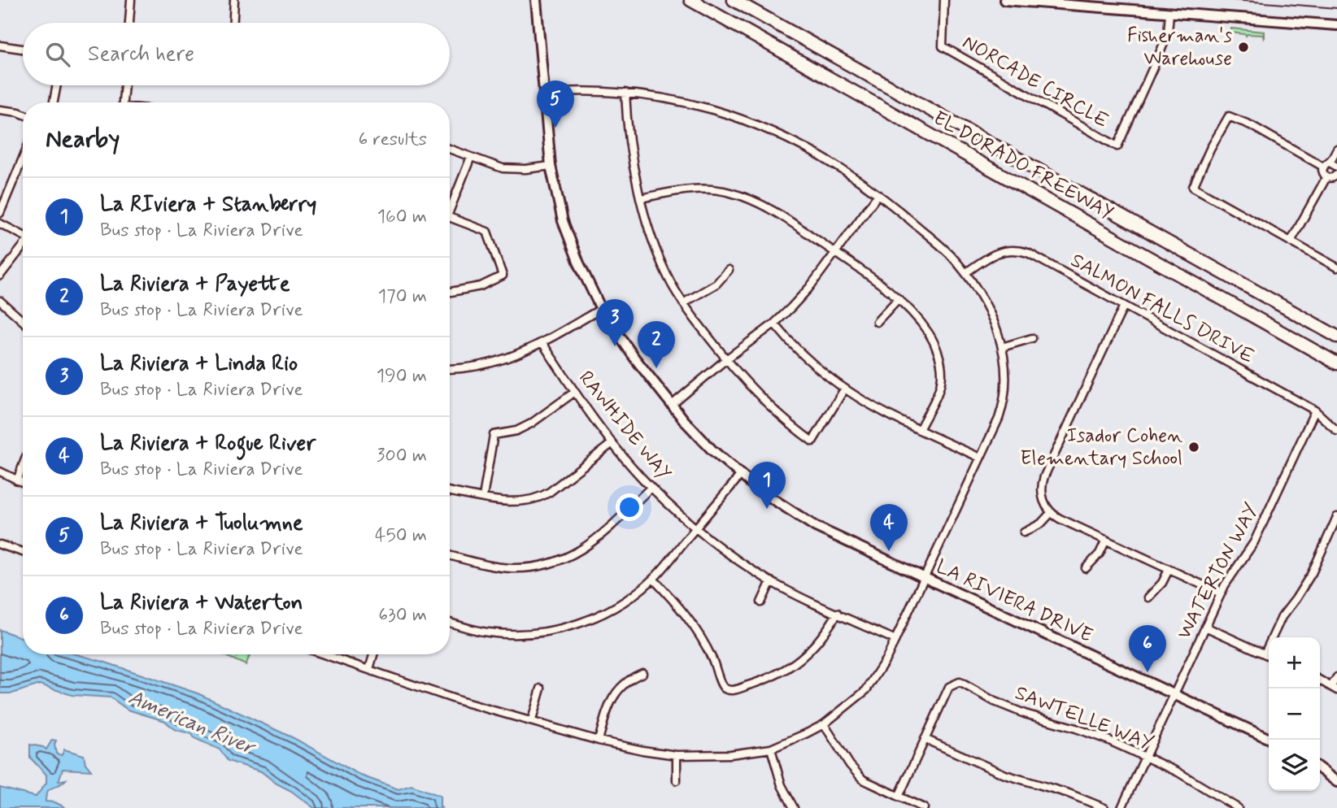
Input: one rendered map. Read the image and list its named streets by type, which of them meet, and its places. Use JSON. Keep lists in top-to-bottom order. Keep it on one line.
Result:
{"streets":{"highway":["EL DORADO FREEWAY"],"street":["NORCADE CIRCLE","SALMON FALLS DRIVE","RAWHIDE WAY","WATERTON WAY","LA RIVIERA DRIVE","SAWTELLE WAY"]},"crossings":[["SALMON FALLS DRIVE","WATERTON WAY"],["WATERTON WAY","LA RIVIERA DRIVE"],["WATERTON WAY","SAWTELLE WAY"]],"water":["American River"],"places":["Fisherman's Warehouse","Isador Cohen Elementary School"],"page":{"search":"Search here","pins":["5","3","2","1","4","6"],"heading":["Nearby","6 results"],"list":[{"mark":"1","name":"La RIviera + Stanberry","note":"Bus stop · La Riviera Drive","value":"160 m"},{"mark":"2","name":"La Riviera + Payette","note":"Bus stop · La Riviera Drive","value":"170 m"},{"mark":"3","name":"La Riviera + Linda Rio","note":"Bus stop · La Riviera Drive","value":"190 m"},{"mark":"4","name":"La Riviera + Rogue River","note":"Bus stop · La Riviera Drive","value":"300 m"},{"mark":"5","name":"La Riviera + Tuolumne","note":"Bus stop · La Riviera Drive","value":"450 m"},{"mark":"6","name":"La Riviera + Waterton","note":"Bus stop · La Riviera Drive","value":"630 m"}],"map_buttons":["+","−"]}}
